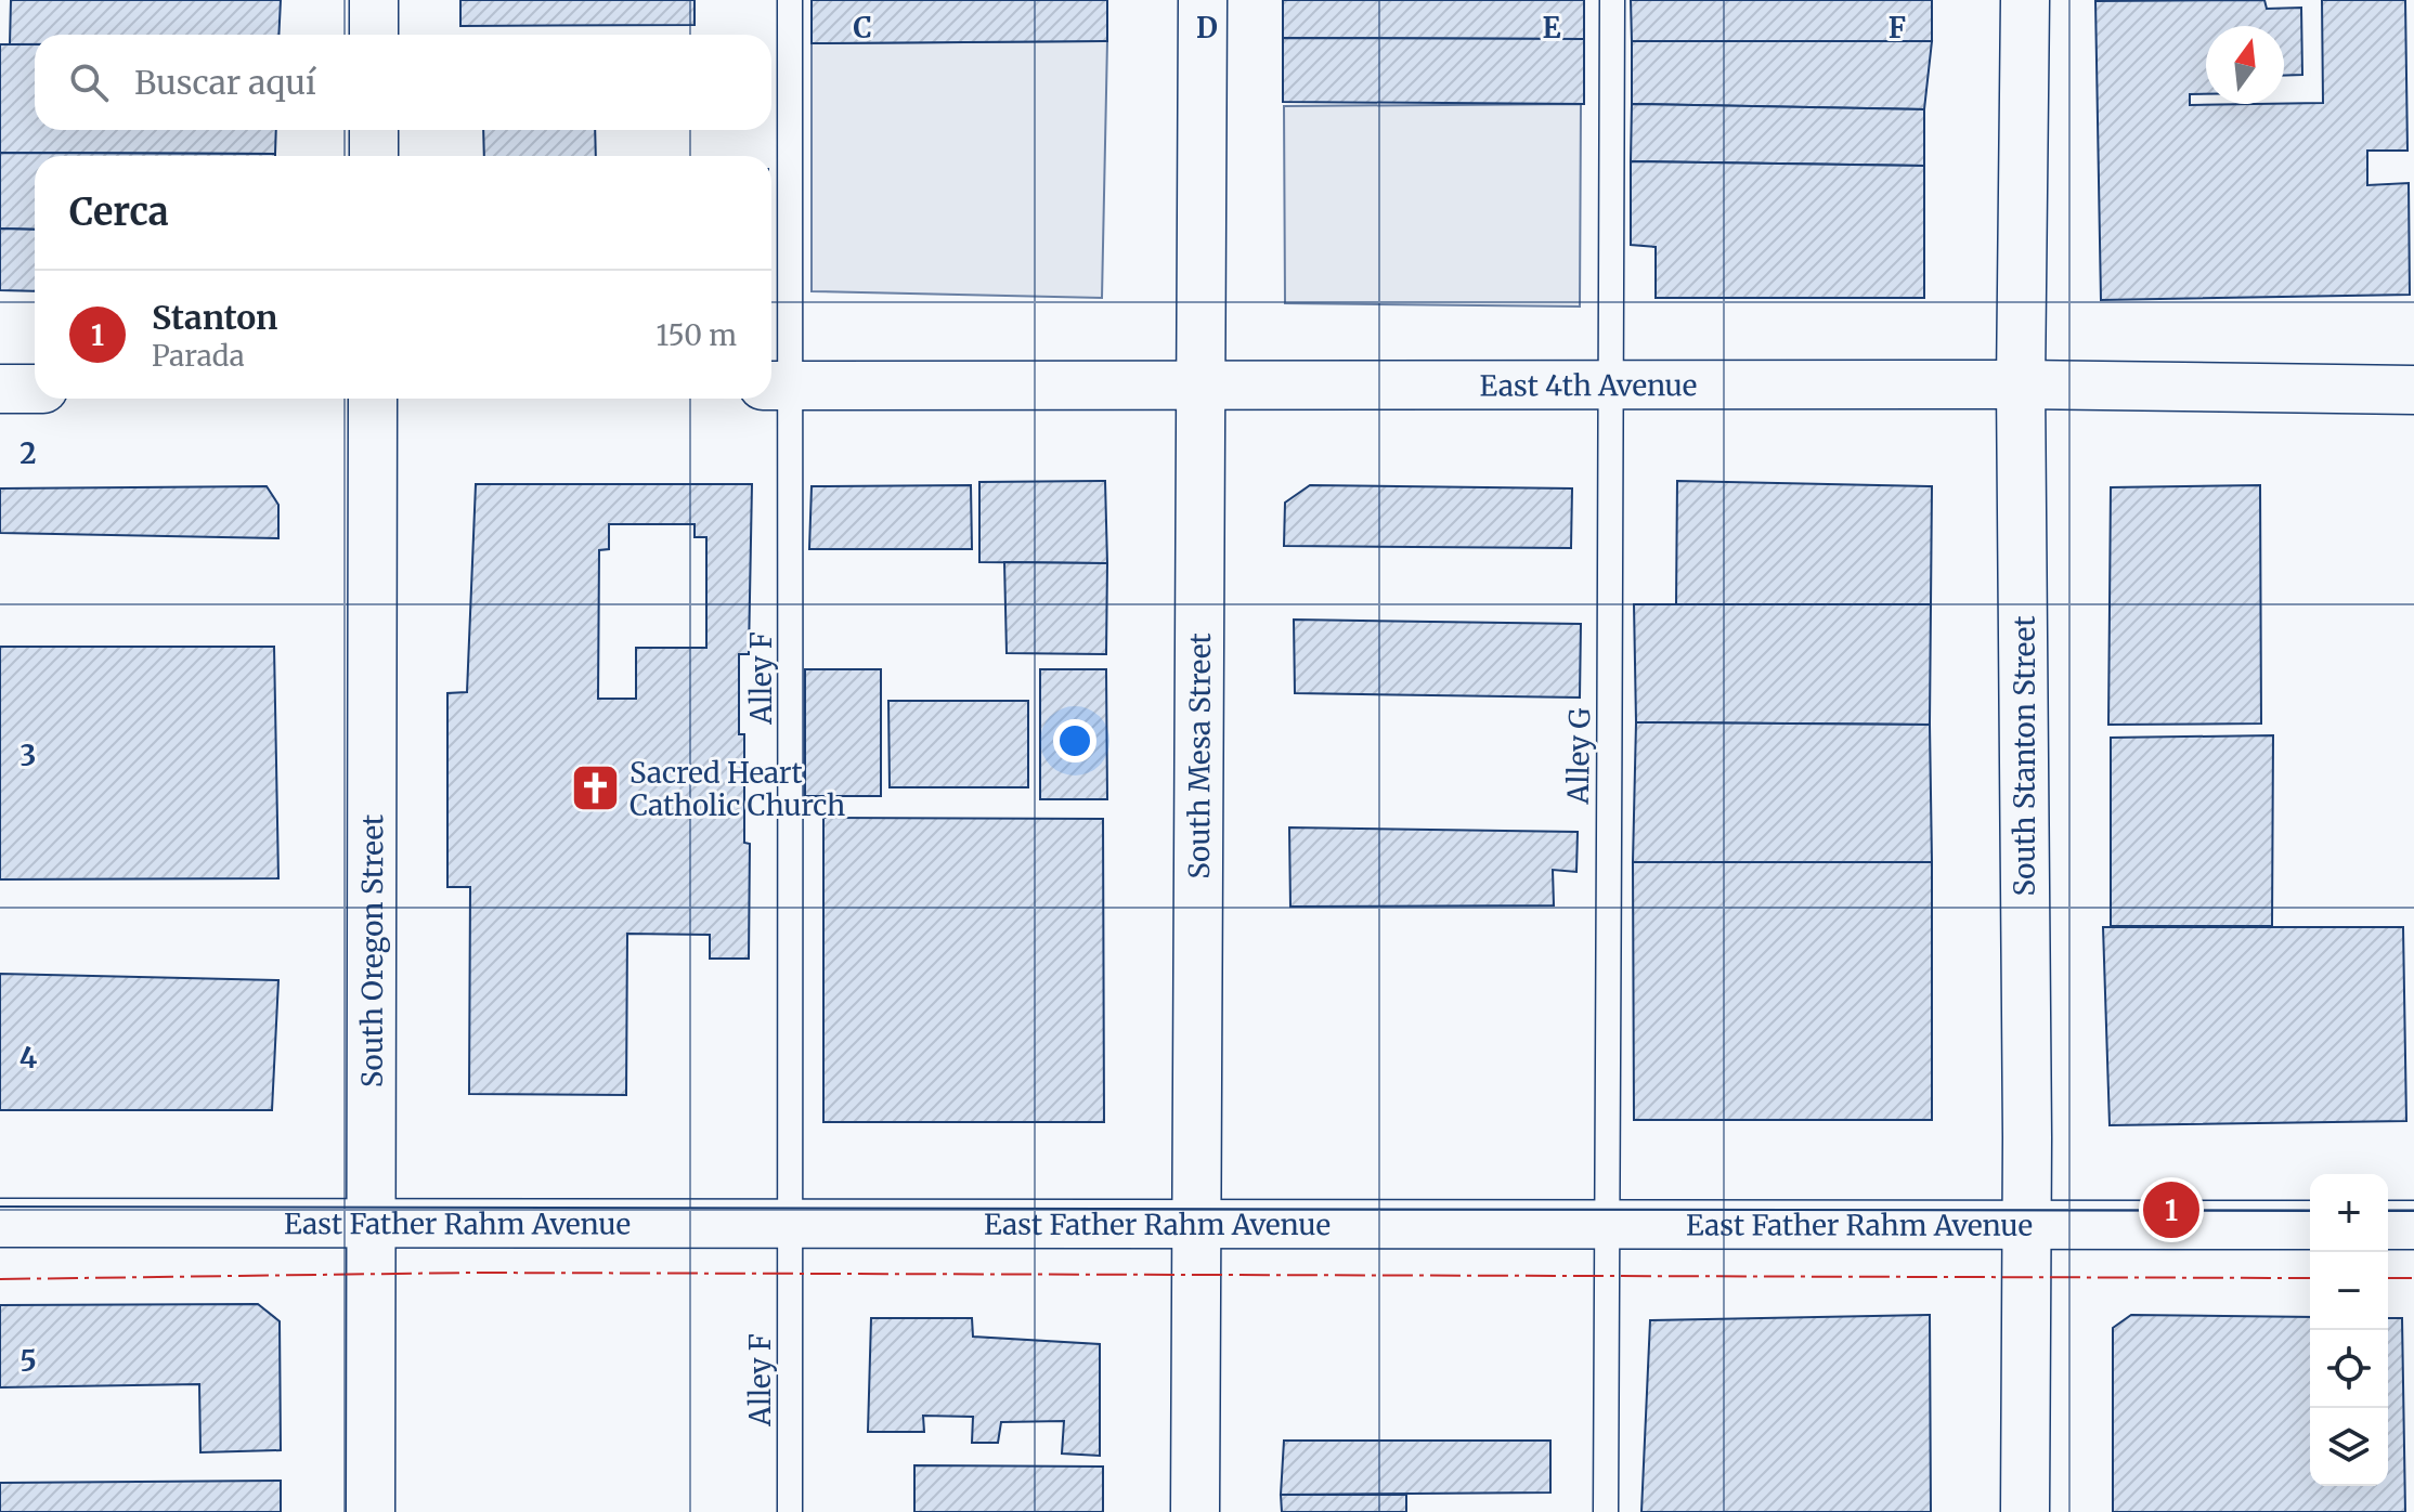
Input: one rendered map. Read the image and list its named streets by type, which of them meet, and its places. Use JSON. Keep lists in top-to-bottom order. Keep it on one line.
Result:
{"streets":{"street":["East 4th Avenue","South Mesa Street","South Stanton Street","South Oregon Street","East Father Rahm Avenue"],"lane":["Alley F","Alley G"]},"crossings":[["East 4th Avenue","Alley F"],["East 4th Avenue","South Mesa Street"],["East 4th Avenue","Alley G"],["East 4th Avenue","South Stanton Street"],["Alley F","East Father Rahm Avenue"],["South Mesa Street","East Father Rahm Avenue"],["Alley G","East Father Rahm Avenue"],["South Stanton Street","East Father Rahm Avenue"],["South Oregon Street","East Father Rahm Avenue"]],"places":{"church":["Sacred Heart Catholic Church"]},"north":"top","page":{"search":"Buscar aquí","heading":"Cerca","list":[{"mark":"1","name":"Stanton","note":"Parada","value":"150 m"}],"map_buttons":["+","−"],"pins":"1"},"grid":{"columns":["C","D","E","F"],"rows":["2","3","4","5"]}}
